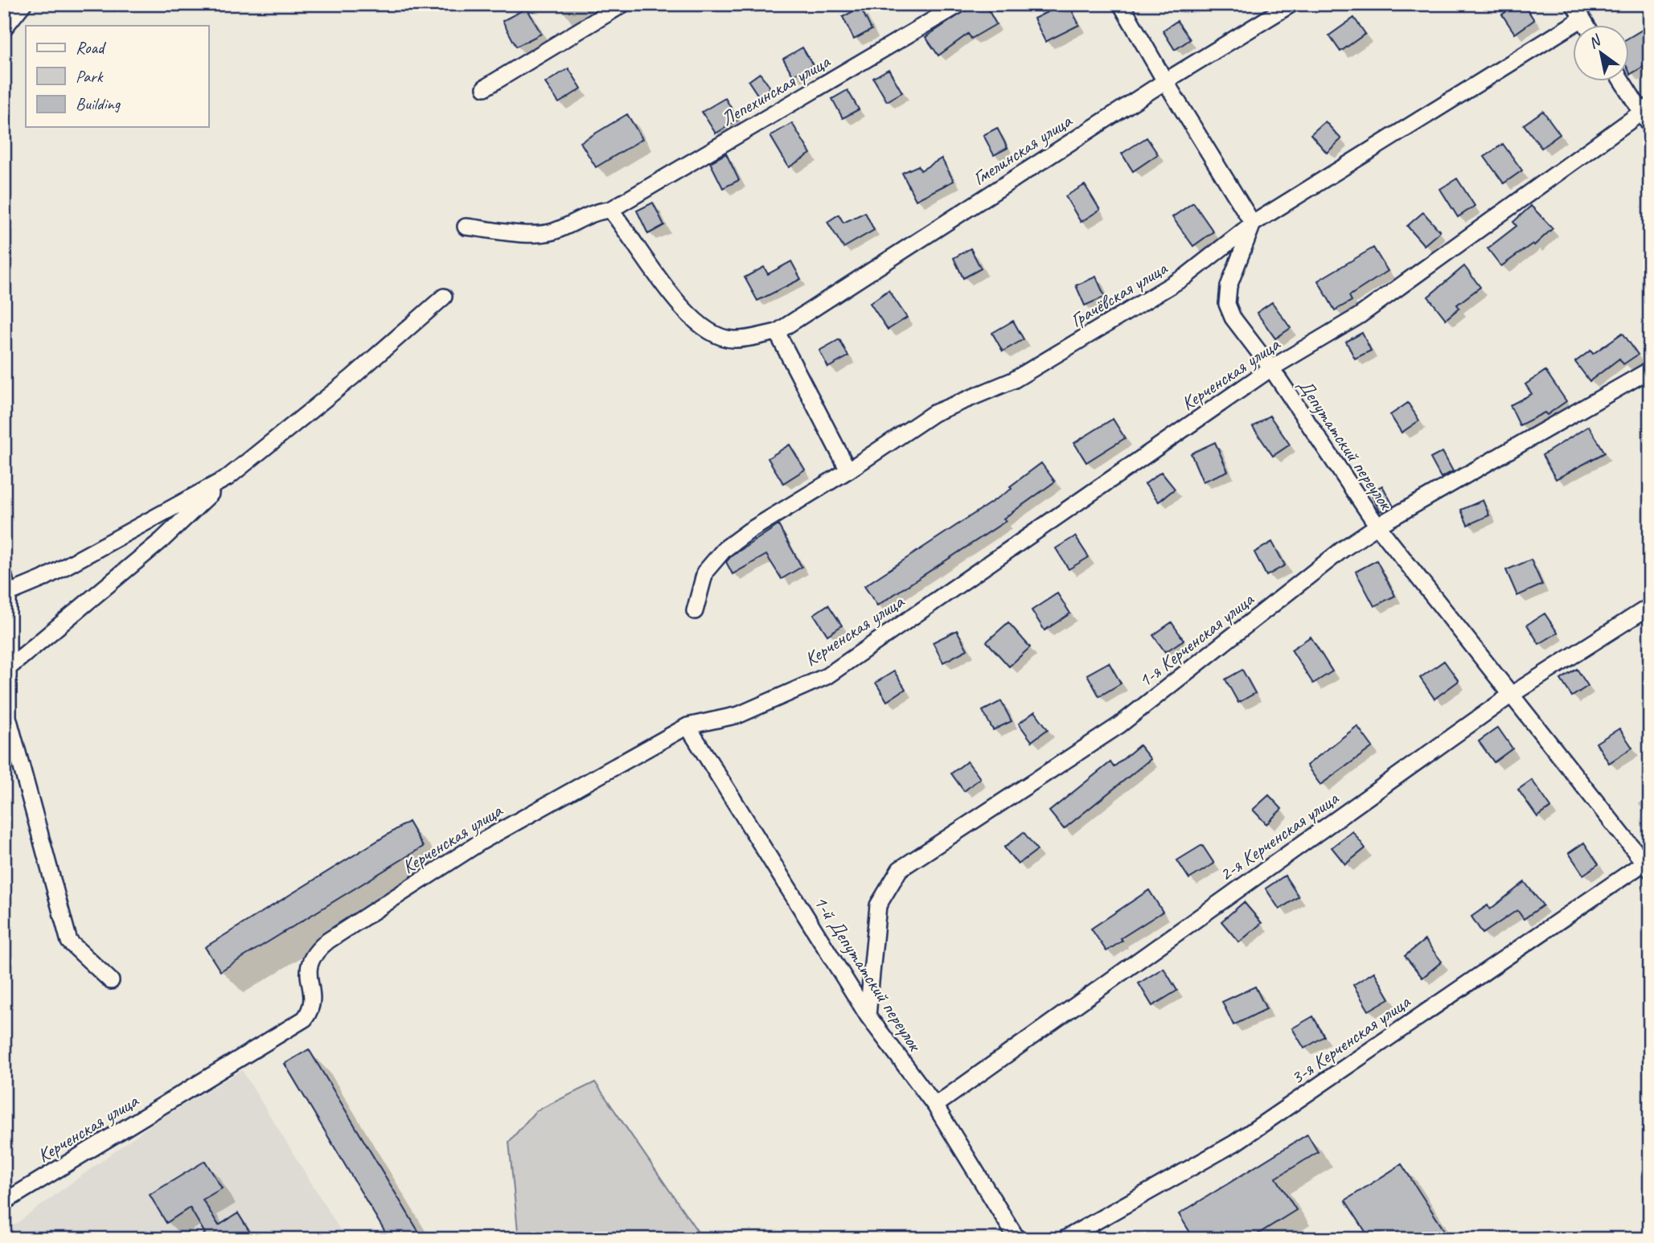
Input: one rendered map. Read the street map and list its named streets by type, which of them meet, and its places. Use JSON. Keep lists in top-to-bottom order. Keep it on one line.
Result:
{"streets":{"street":["Лепехинская улица","Гмелинская улица","Грачёвская улица","Керченская улица","Депутатский переулок","1-я Керченская улица","2-я Керченская улица","1-й Депутатский переулок","3-я Керченская улица"]},"crossings":[["Грачёвская улица","Депутатский переулок"],["Керченская улица","Депутатский переулок"],["Керченская улица","1-й Депутатский переулок"],["Депутатский переулок","1-я Керченская улица"],["Депутатский переулок","2-я Керченская улица"],["Депутатский переулок","3-я Керченская улица"],["1-я Керченская улица","1-й Депутатский переулок"],["2-я Керченская улица","1-й Депутатский переулок"]],"legend":["Road","Park","Building"],"north":"top left"}
